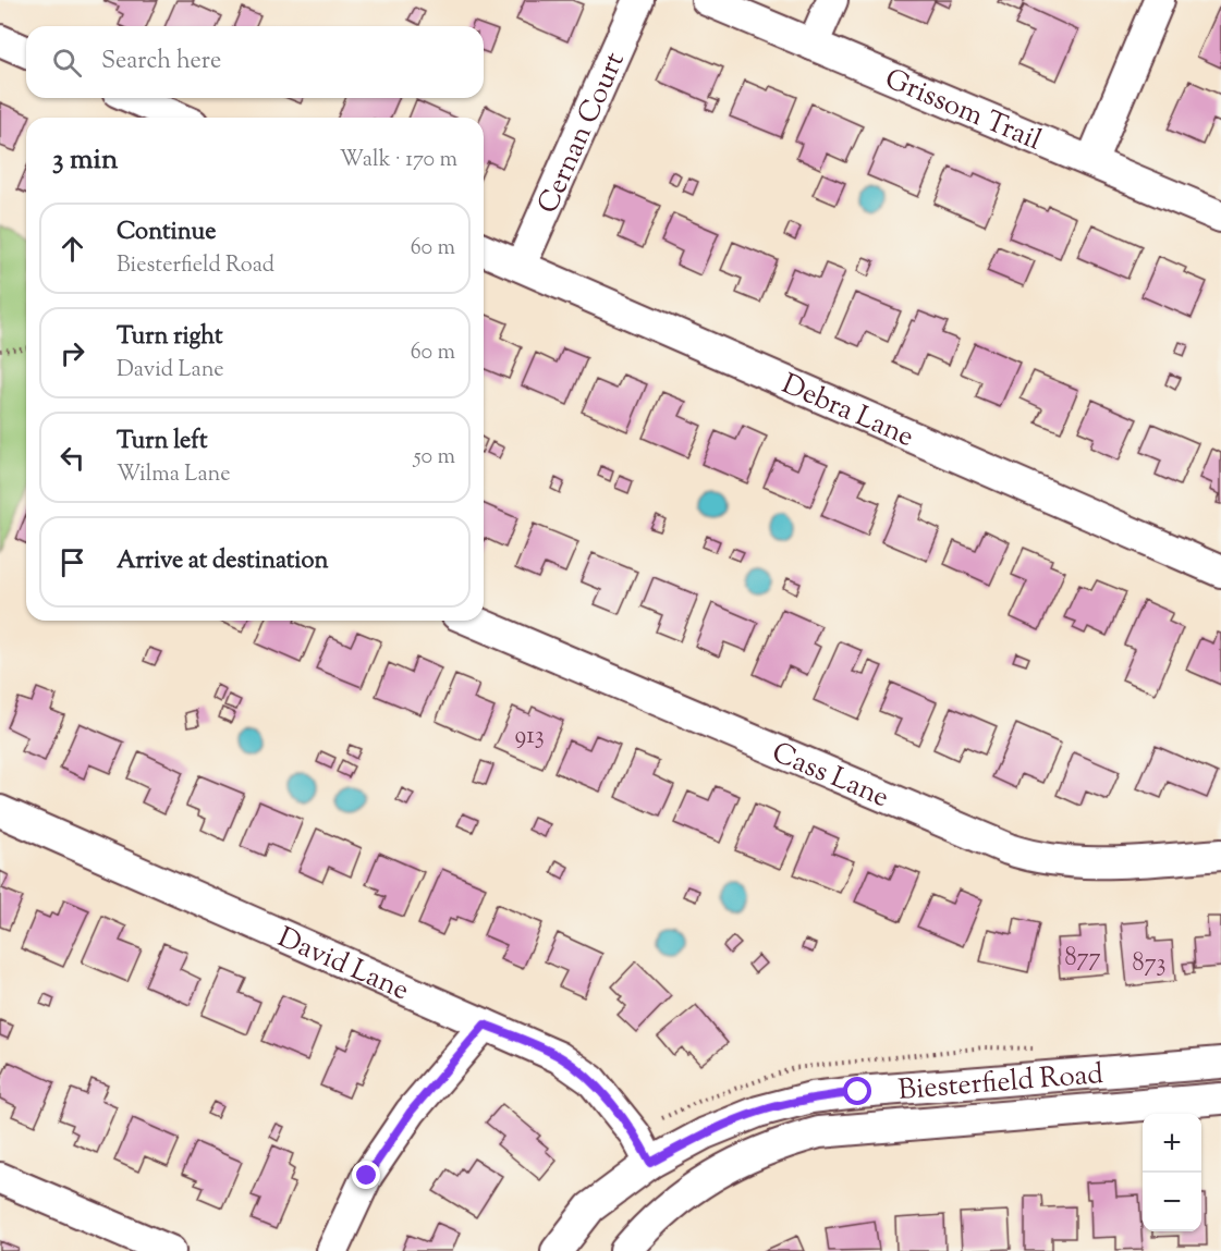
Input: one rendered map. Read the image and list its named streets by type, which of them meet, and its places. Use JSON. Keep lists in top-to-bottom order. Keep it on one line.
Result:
{"streets":{"street":["Grissom Trail","Cernan Court","Debra Lane","Cass Lane","David Lane","Biesterfield Road"]},"crossings":[["Cernan Court","Debra Lane"],["David Lane","Biesterfield Road"]],"house_numbers":["913","877","873"],"page":{"search":"Search here","heading":["3 min","Walk · 170 m"],"list":[["Continue","Biesterfield Road","60 m"],["Turn right","David Lane","60 m"],["Turn left","Wilma Lane","50 m"],"Arrive at destination"],"map_buttons":["+","−"]}}
